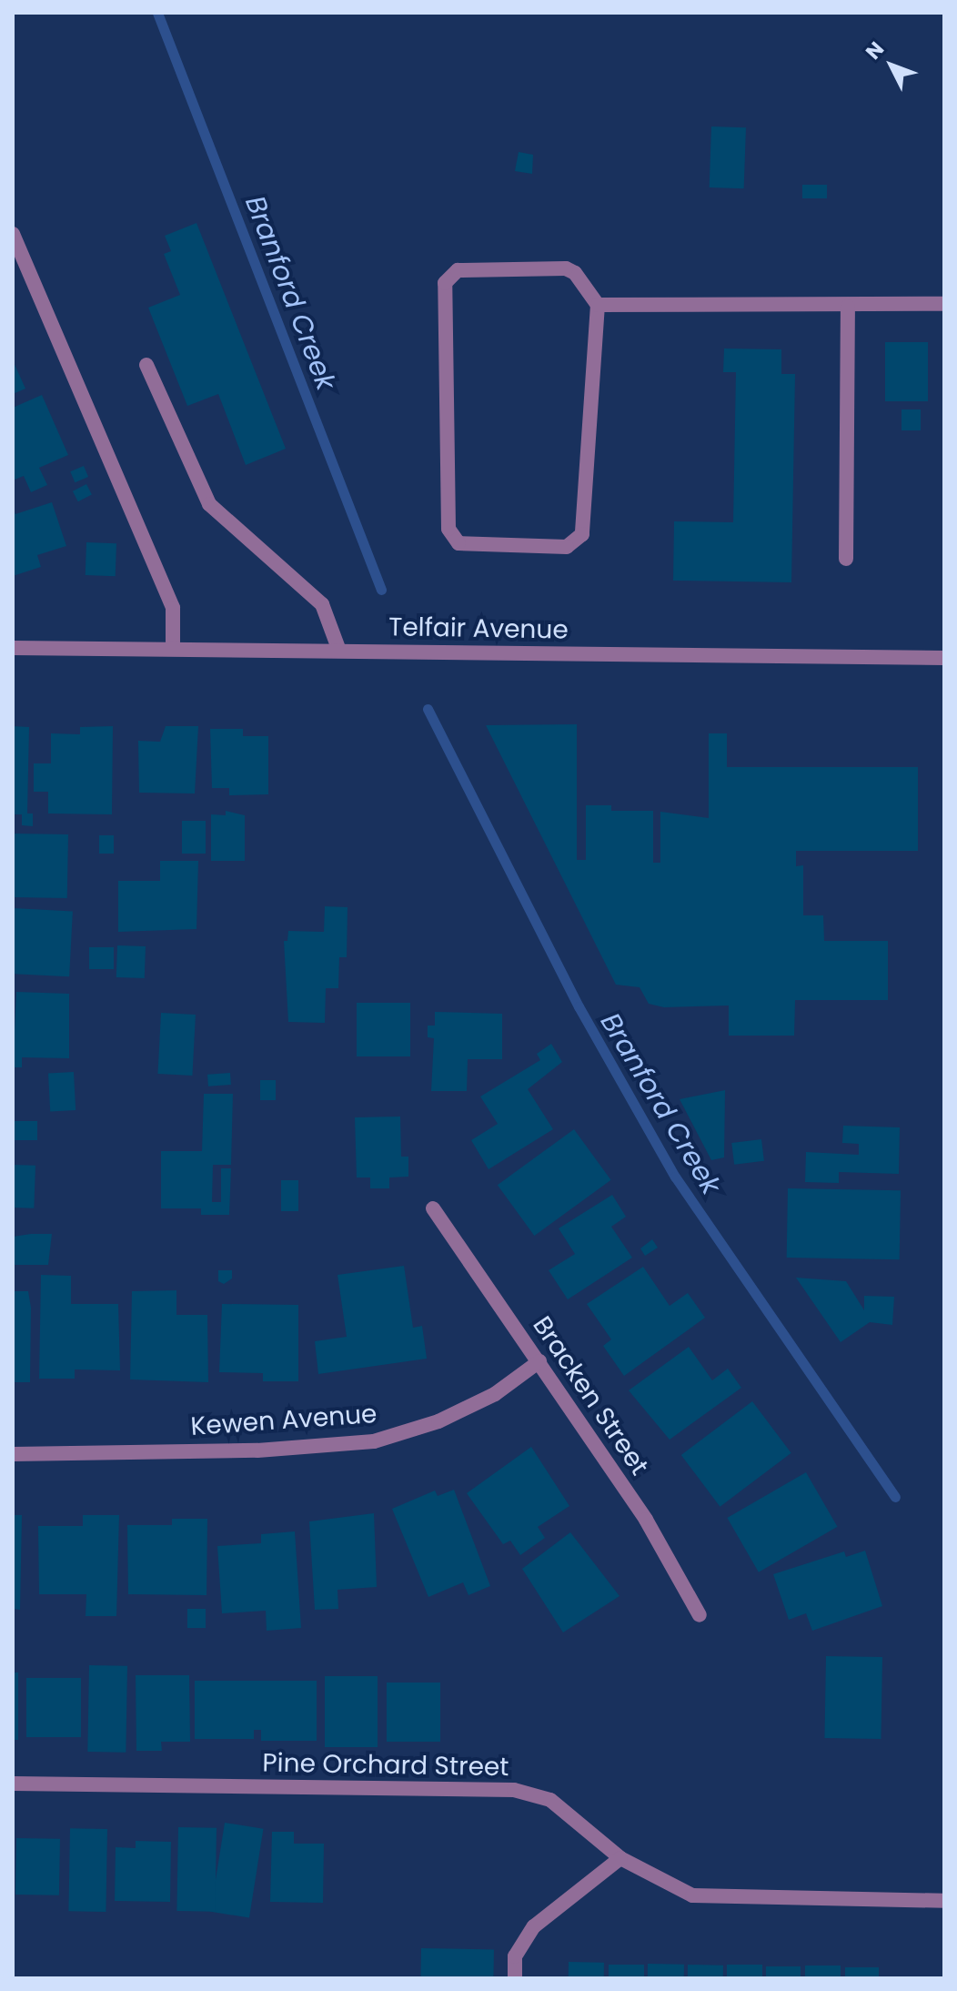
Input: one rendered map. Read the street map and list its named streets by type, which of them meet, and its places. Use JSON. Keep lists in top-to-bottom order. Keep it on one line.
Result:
{"streets":{"street":["Telfair Avenue","Bracken Street","Kewen Avenue","Pine Orchard Street"]},"crossings":[["Bracken Street","Kewen Avenue"]],"water":["Branford Creek"],"north":"top left"}
